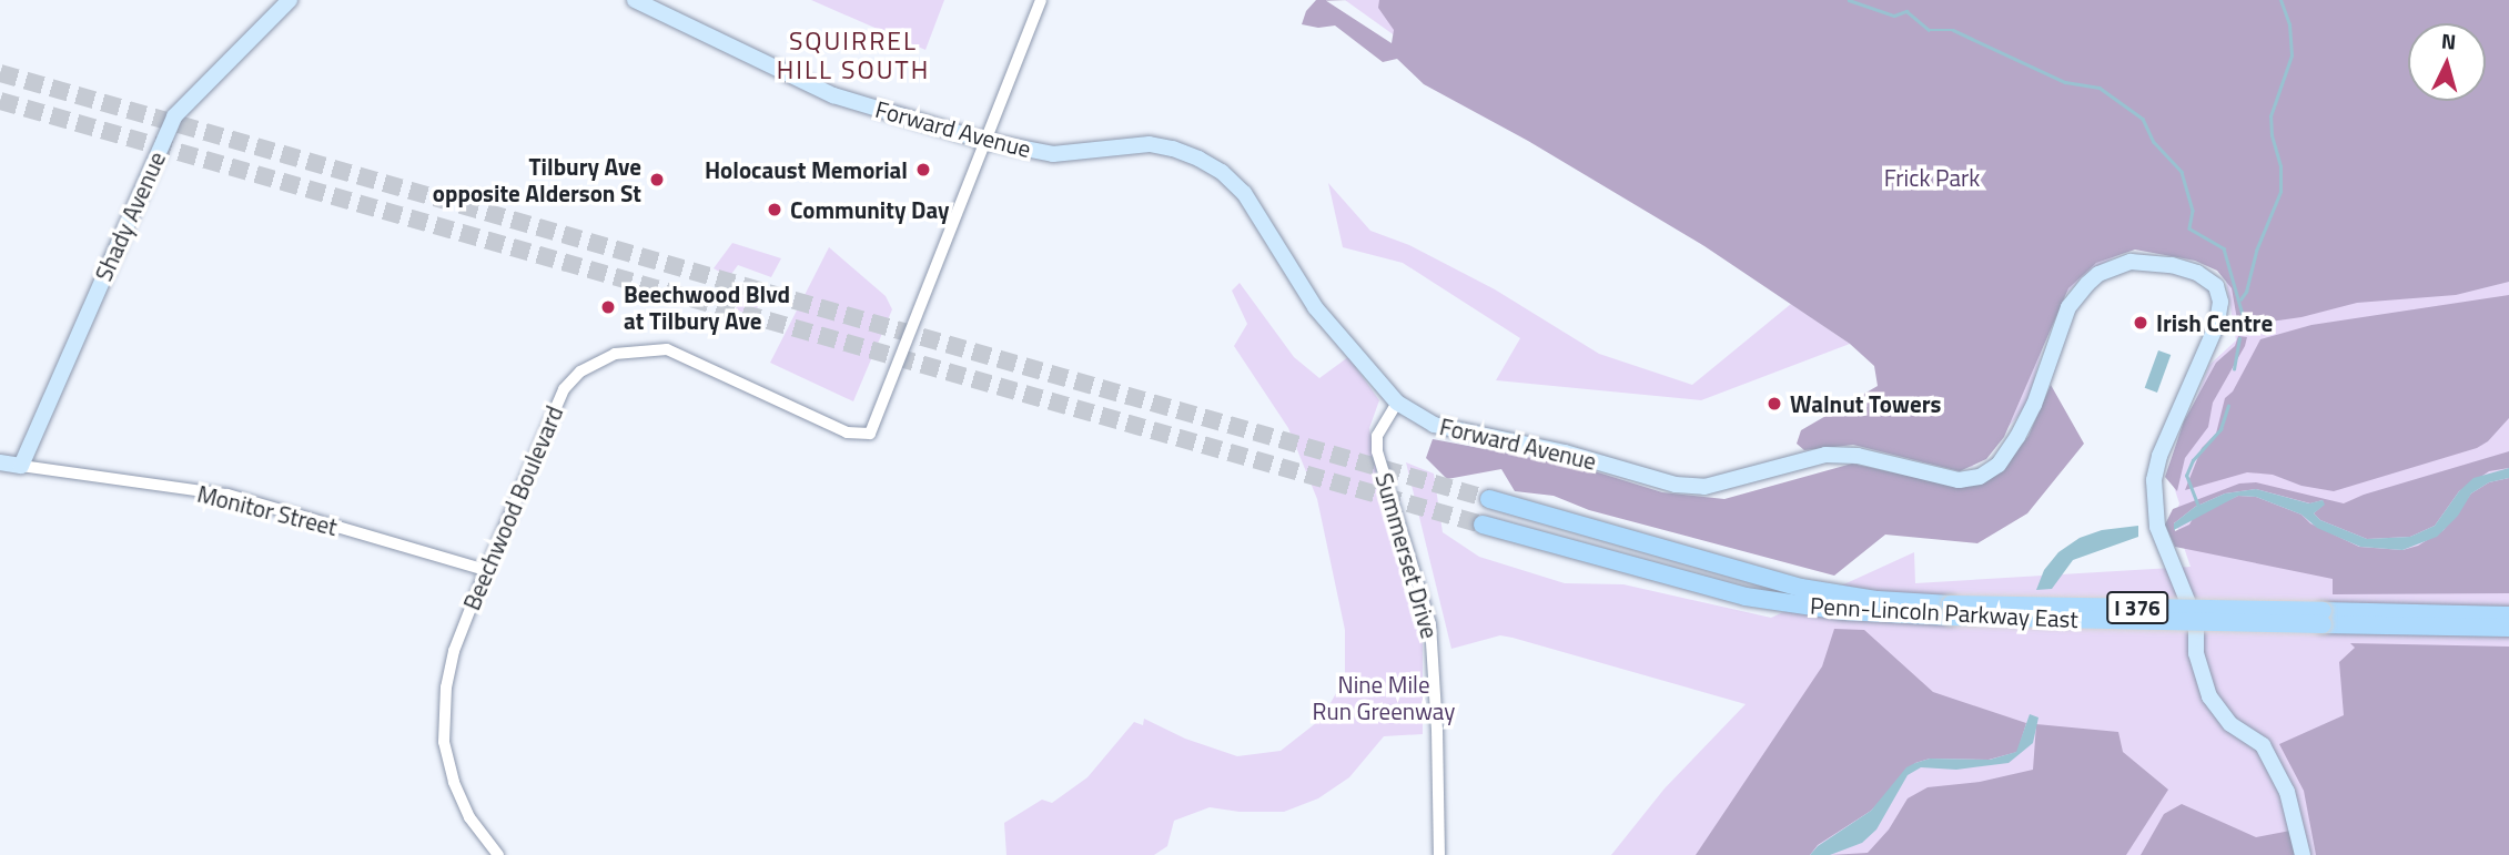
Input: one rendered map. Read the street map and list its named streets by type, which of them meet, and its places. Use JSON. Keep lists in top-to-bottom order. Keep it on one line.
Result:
{"streets":{"highway":["I 376","Penn-Lincoln Parkway East"],"main road":["Forward Avenue","Shady Avenue","Monitor Street"],"street":["Beechwood Boulevard","Summerset Drive"]},"crossings":[["Forward Avenue","Beechwood Boulevard"],["Forward Avenue","Summerset Drive"],["Shady Avenue","Monitor Street"],["Beechwood Boulevard","Monitor Street"]],"districts":["SQUIRREL HILL SOUTH"],"parks":["Frick Park","Nine Mile Run Greenway"],"places":["Holocaust Memorial","Tilbury Ave opposite Alderson St","Community Day","Beechwood Blvd at Tilbury Ave","Irish Centre","Walnut Towers"],"north":"top"}
